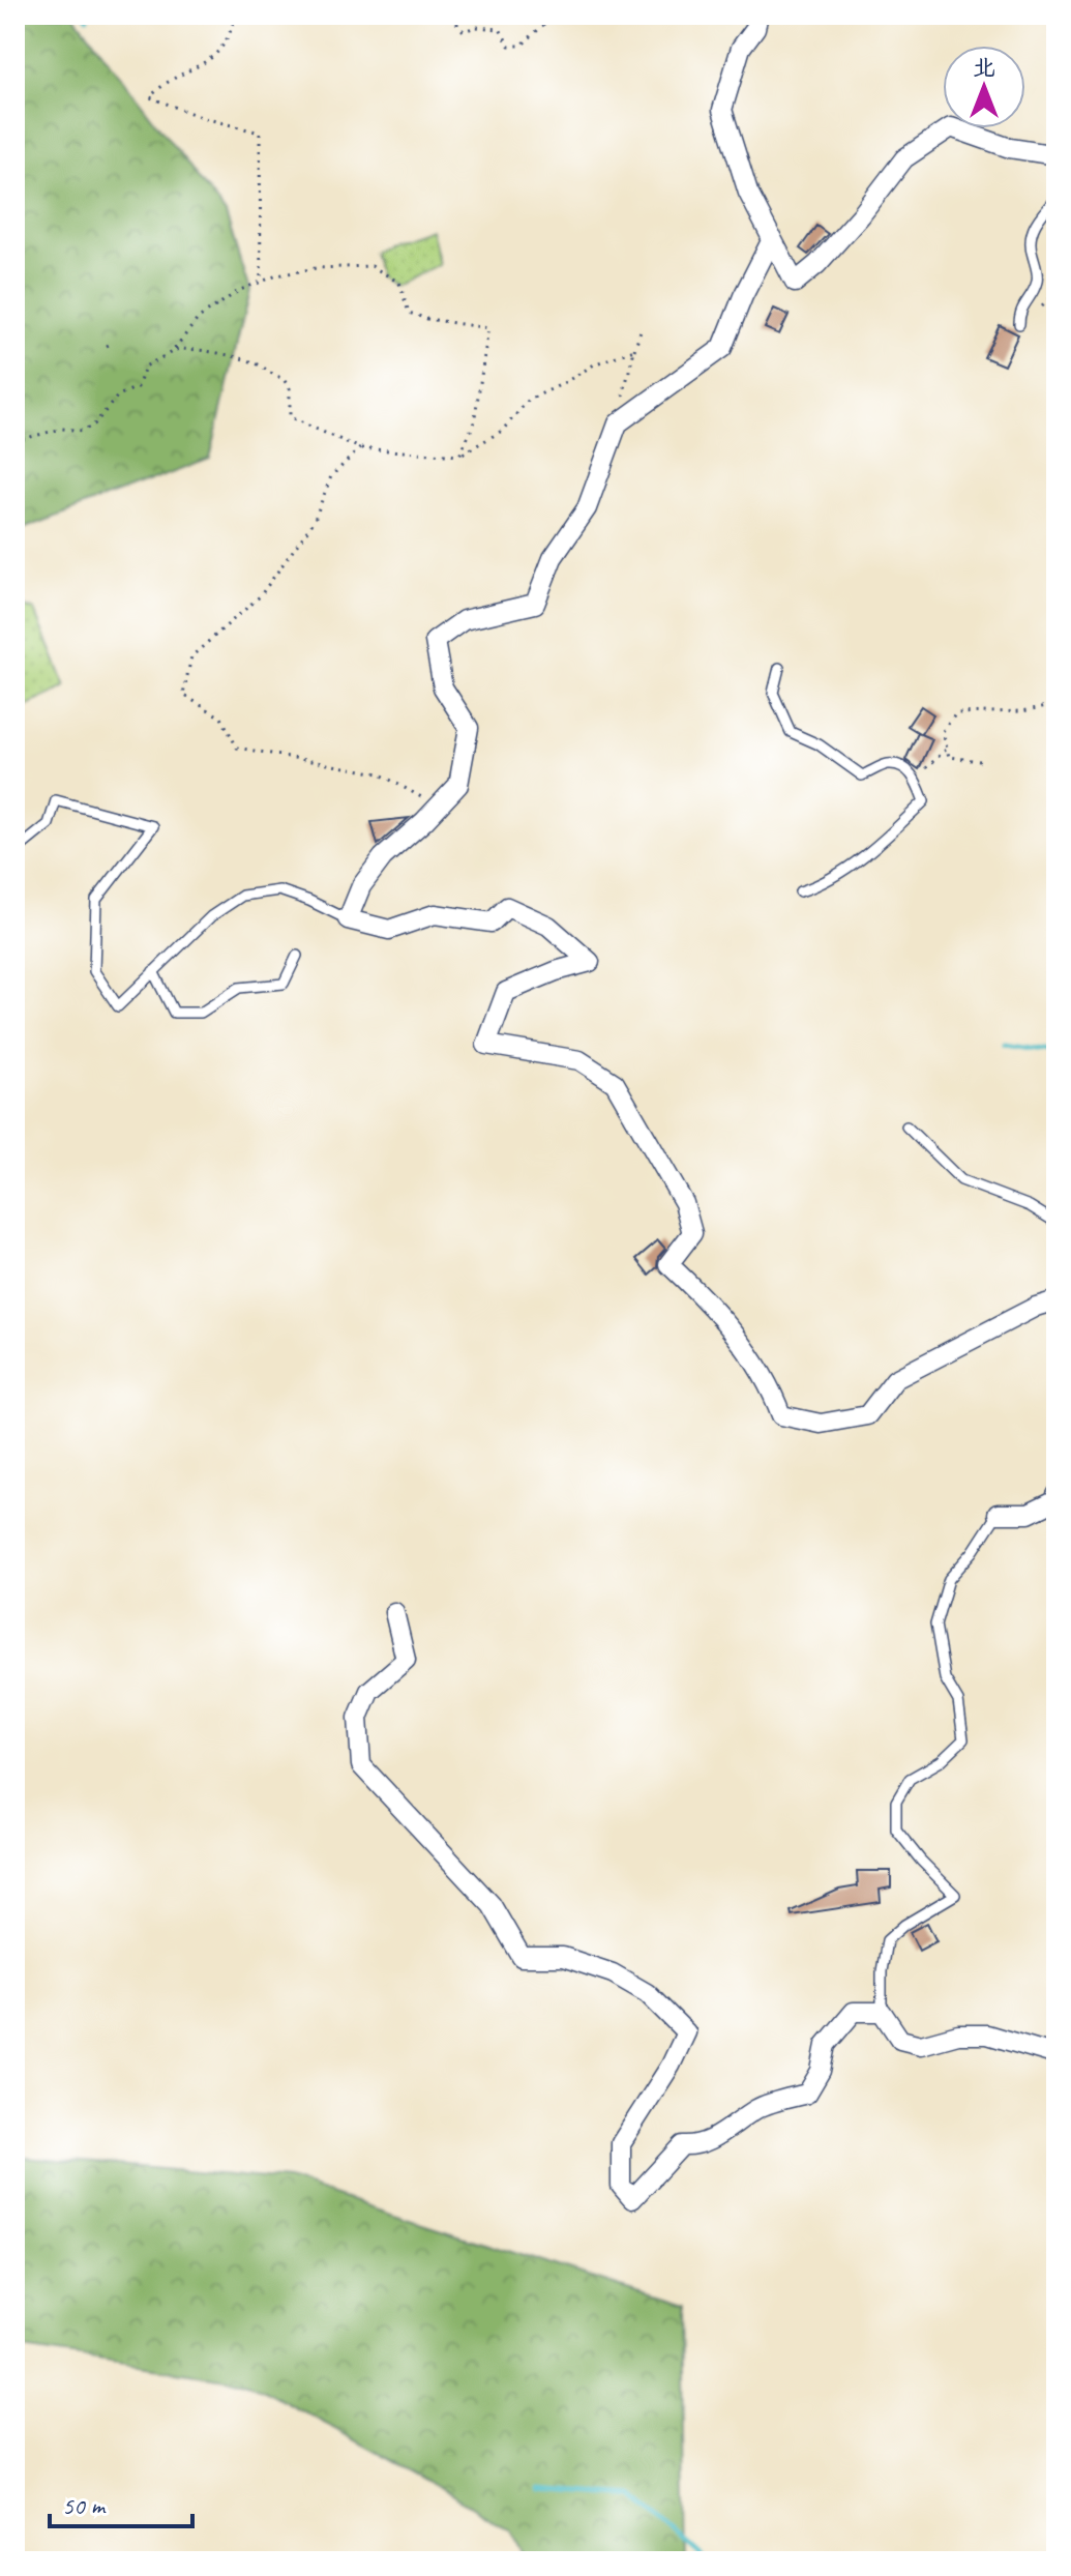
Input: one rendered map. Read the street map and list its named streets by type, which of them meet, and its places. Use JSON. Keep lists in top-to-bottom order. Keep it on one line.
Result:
{"scale_bar":"50 m","north":"top"}
